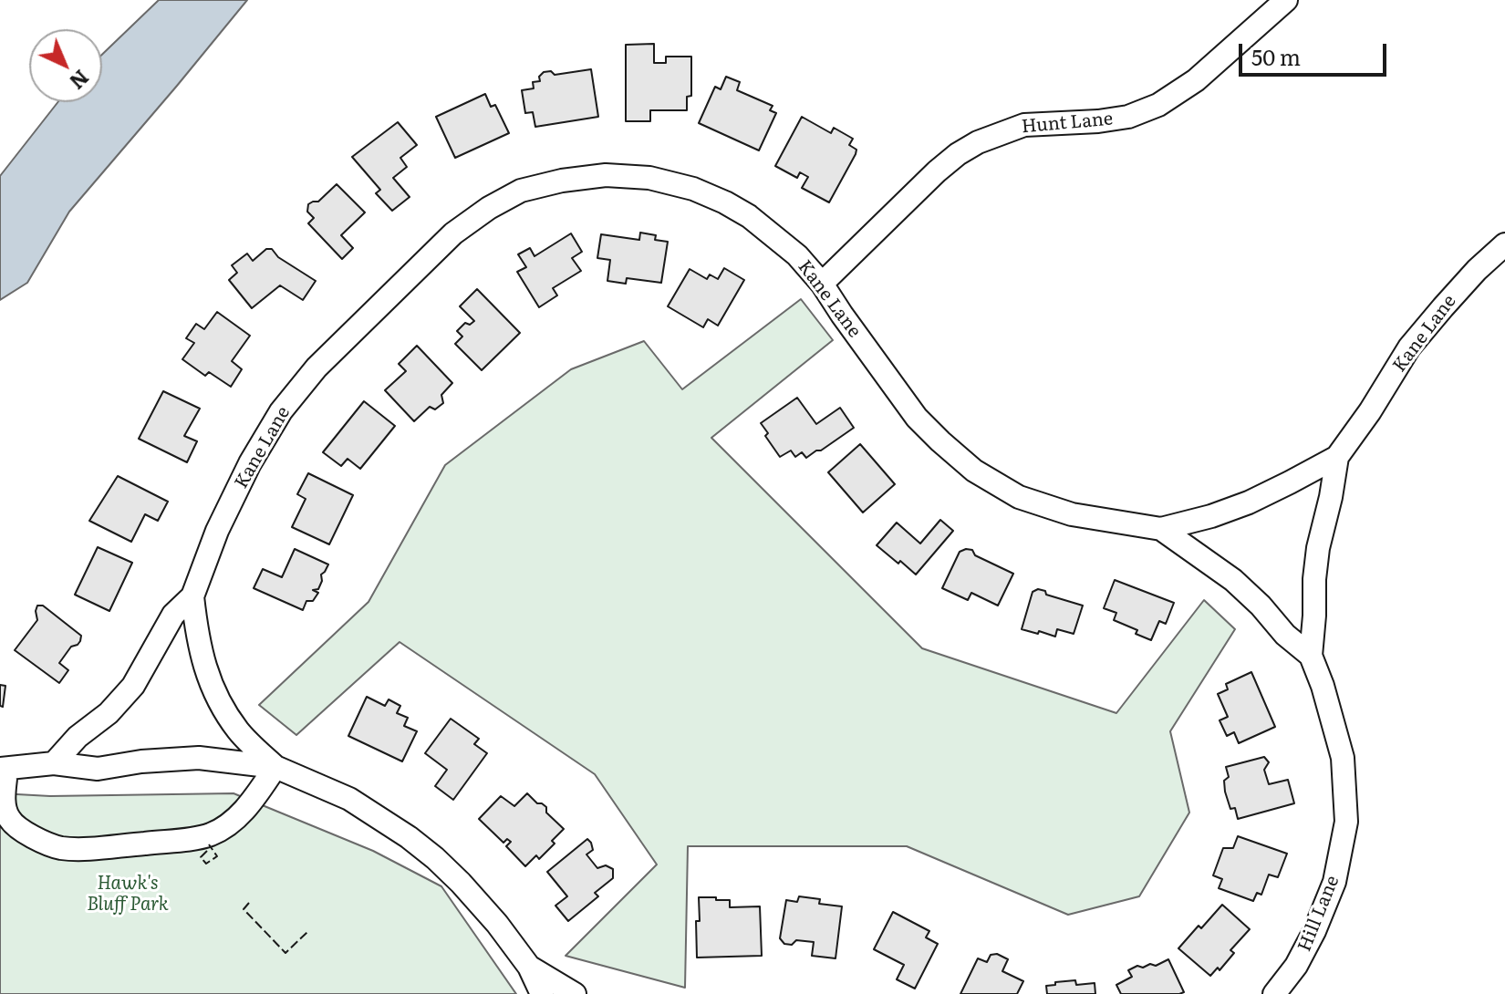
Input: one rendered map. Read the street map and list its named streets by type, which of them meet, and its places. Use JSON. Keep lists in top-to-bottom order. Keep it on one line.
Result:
{"streets":{"street":["Hunt Lane","Kane Lane","Hill Lane"]},"crossings":[["Hunt Lane","Kane Lane"]],"parks":["Hawk's Bluff Park"],"scale_bar":"50 m","north":"bottom right"}
